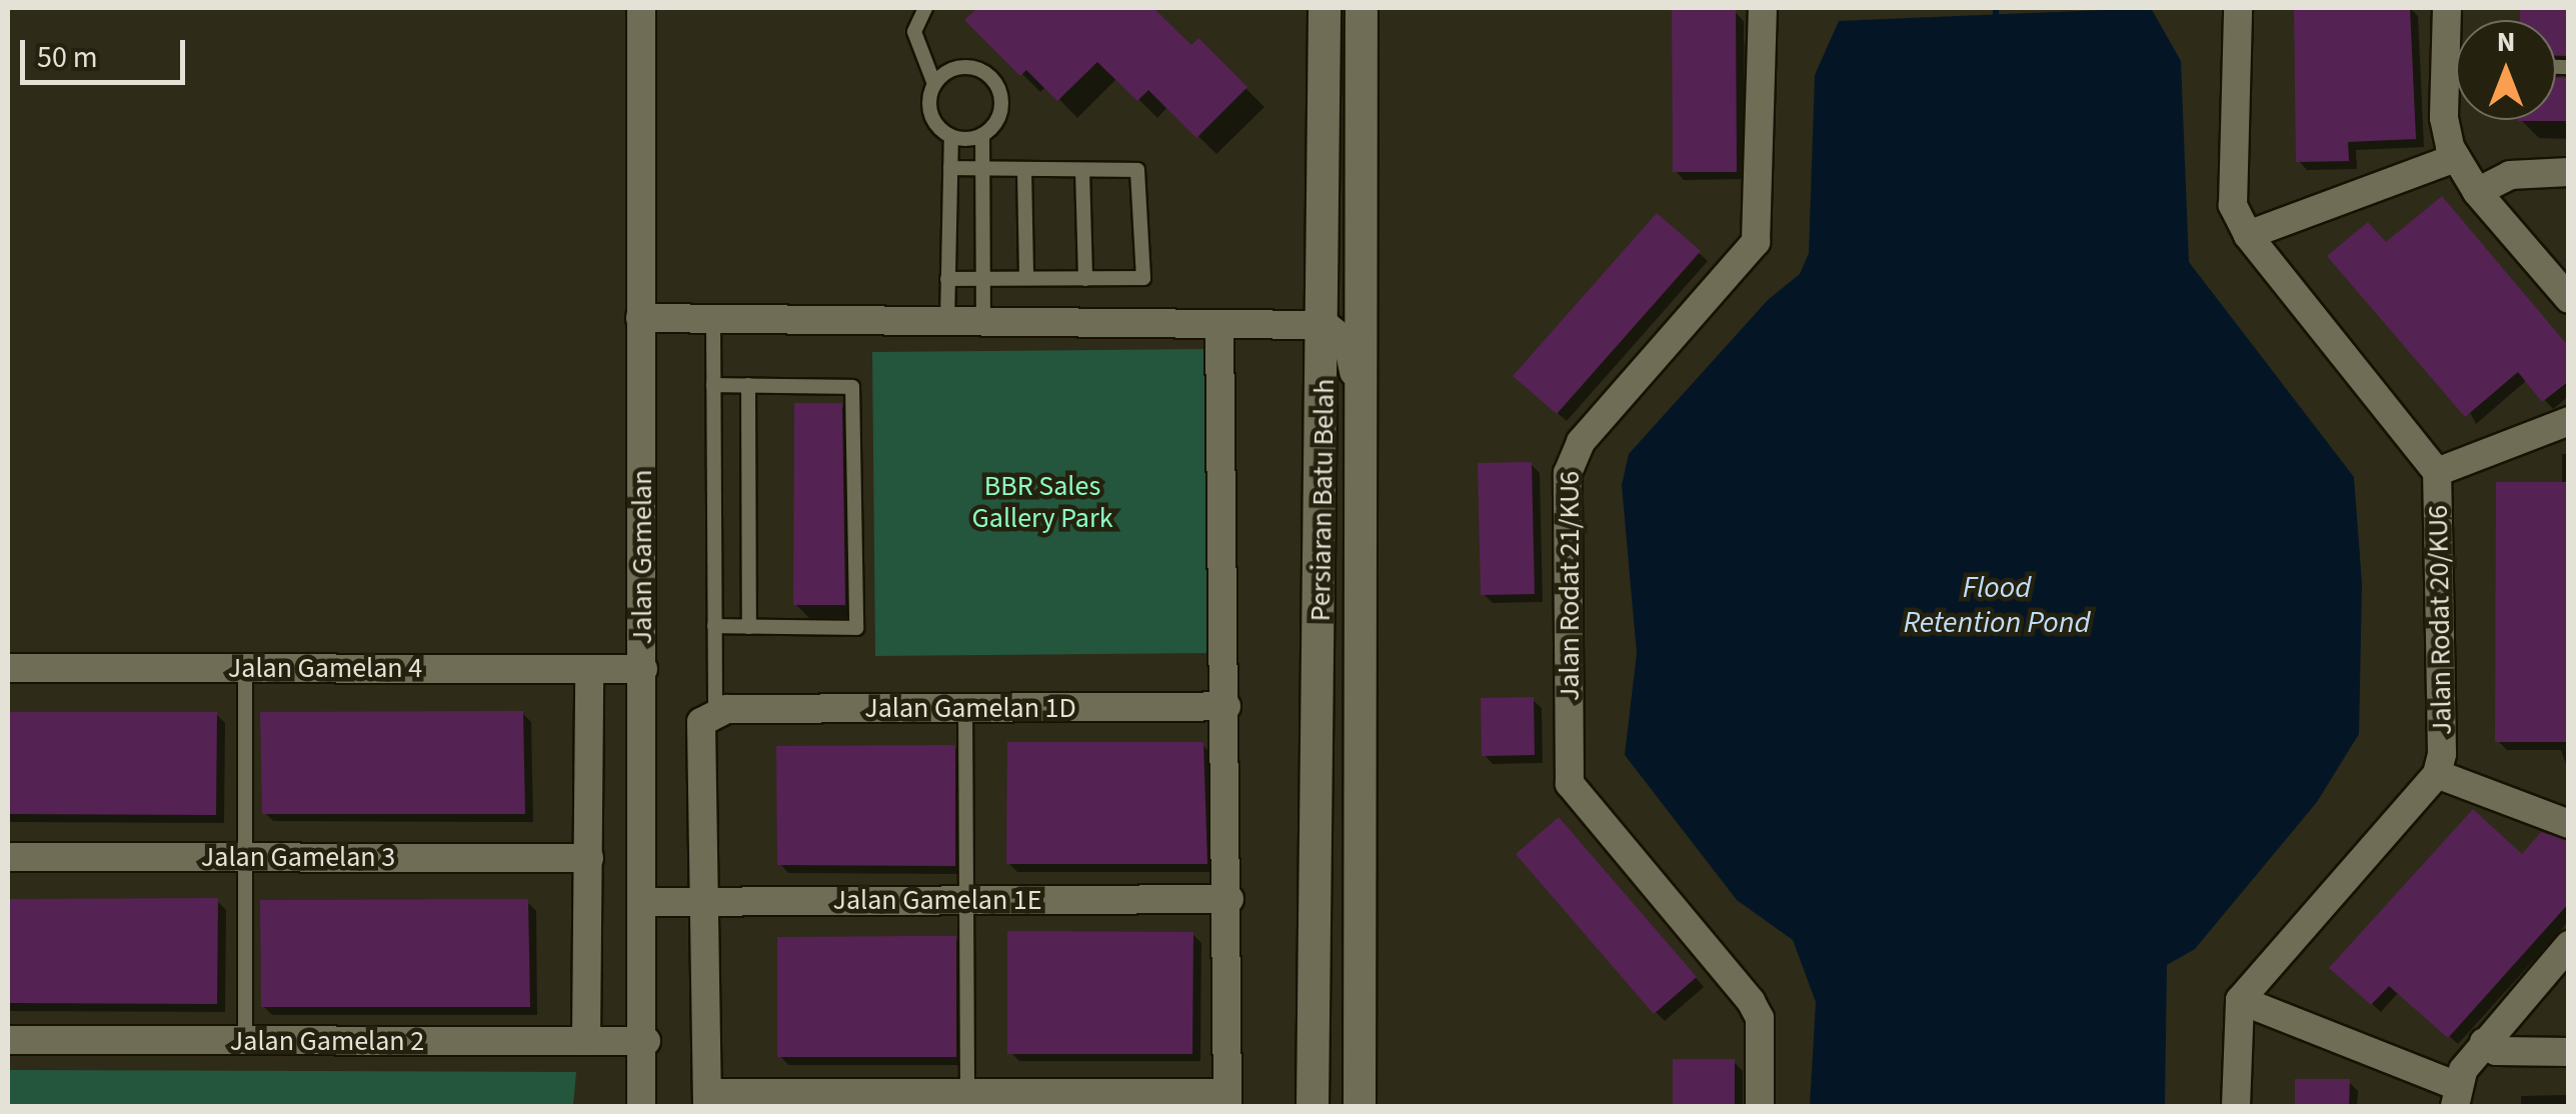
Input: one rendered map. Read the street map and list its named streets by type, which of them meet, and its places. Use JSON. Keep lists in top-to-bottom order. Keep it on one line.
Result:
{"streets":{"street":["Persiaran Batu Belah","Jalan Gamelan","Jalan Rodat 21/KU6","Jalan Rodat 20/KU6","Jalan Gamelan 4","Jalan Gamelan 1D","Jalan Gamelan 3","Jalan Gamelan 1E","Jalan Gamelan 2"]},"crossings":[["Jalan Gamelan","Jalan Gamelan 4"],["Jalan Gamelan","Jalan Gamelan 1E"],["Jalan Gamelan","Jalan Gamelan 2"]],"water":["Flood Retention Pond"],"parks":["BBR Sales Gallery Park"],"scale_bar":"50 m","north":"top"}
